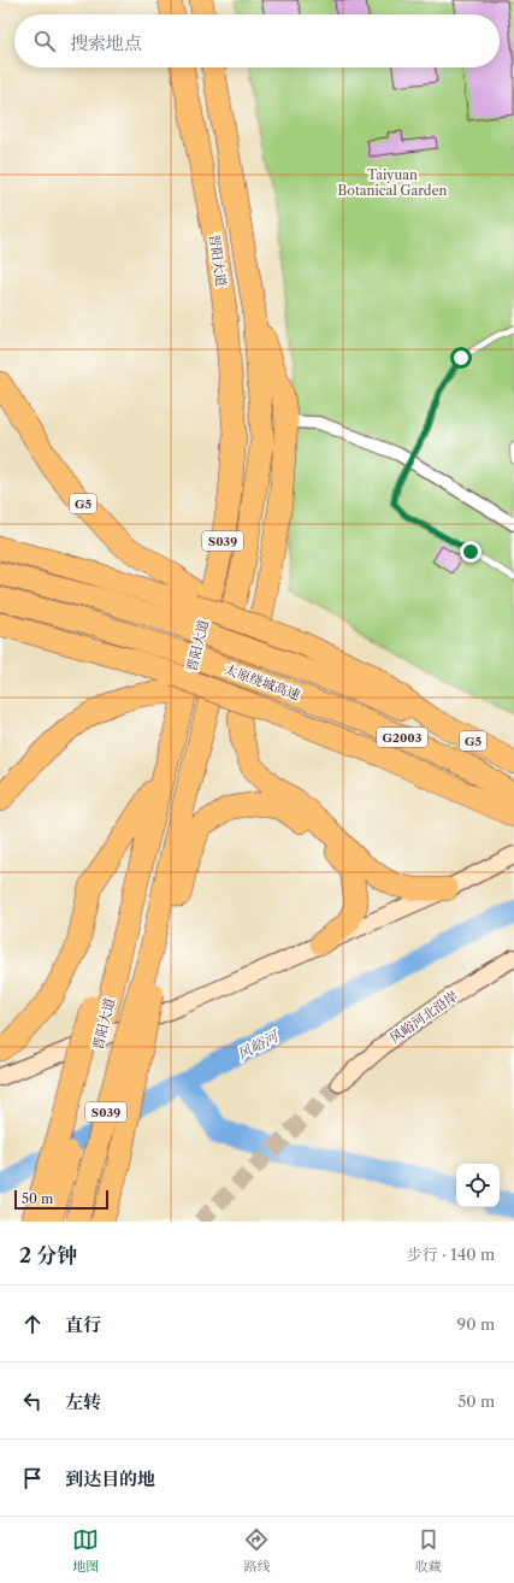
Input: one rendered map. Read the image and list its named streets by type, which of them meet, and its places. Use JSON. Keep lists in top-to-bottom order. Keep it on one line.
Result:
{"streets":{"highway":["晋阳大道","G5","S039","太原绕城高速","G2003"],"street":["风峪河北沿岸"]},"crossings":[["晋阳大道","S039"],["G5","太原绕城高速"]],"water":["风峪河"],"parks":["Taiyuan Botanical Garden"],"scale_bar":"50 m","page":{"search":"搜索地点","scale":"50 m","heading":["2 分钟","步行 · 140 m"],"list":[["直行","90 m"],["左转","50 m"],"到达目的地"],"nav":["地图","路线","收藏"]}}
